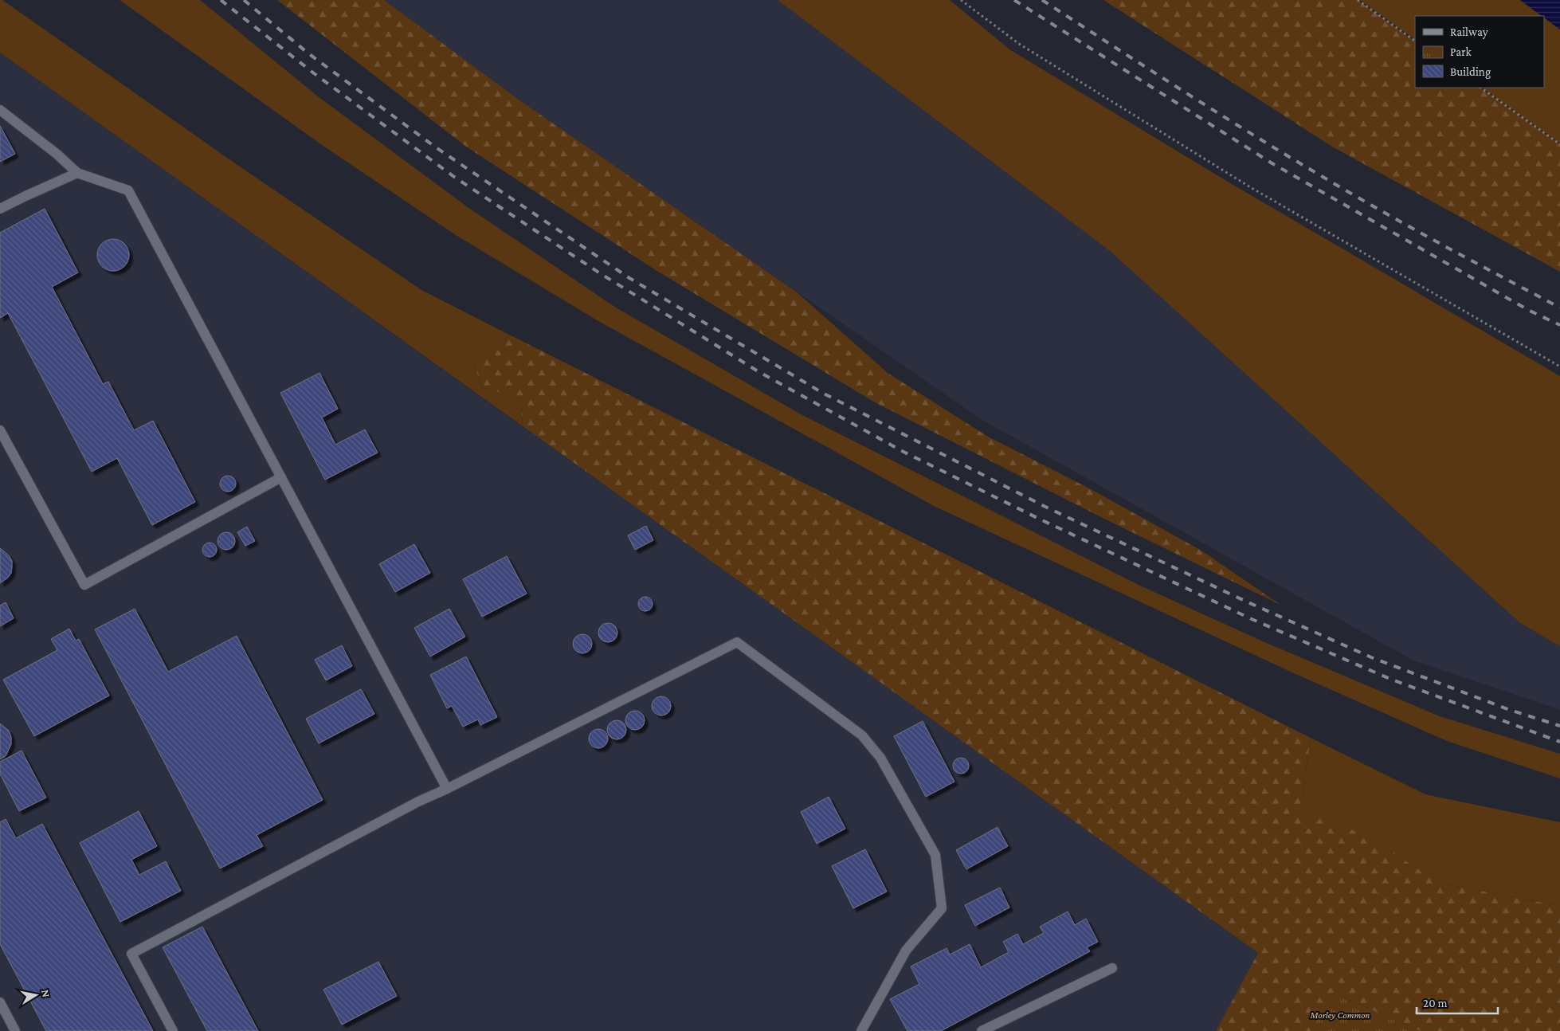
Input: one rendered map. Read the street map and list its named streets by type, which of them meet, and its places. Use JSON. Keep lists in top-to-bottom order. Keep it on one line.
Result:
{"parks":["Morley Common"],"legend":["Railway","Park","Building"],"scale_bar":"20 m","north":"right"}
